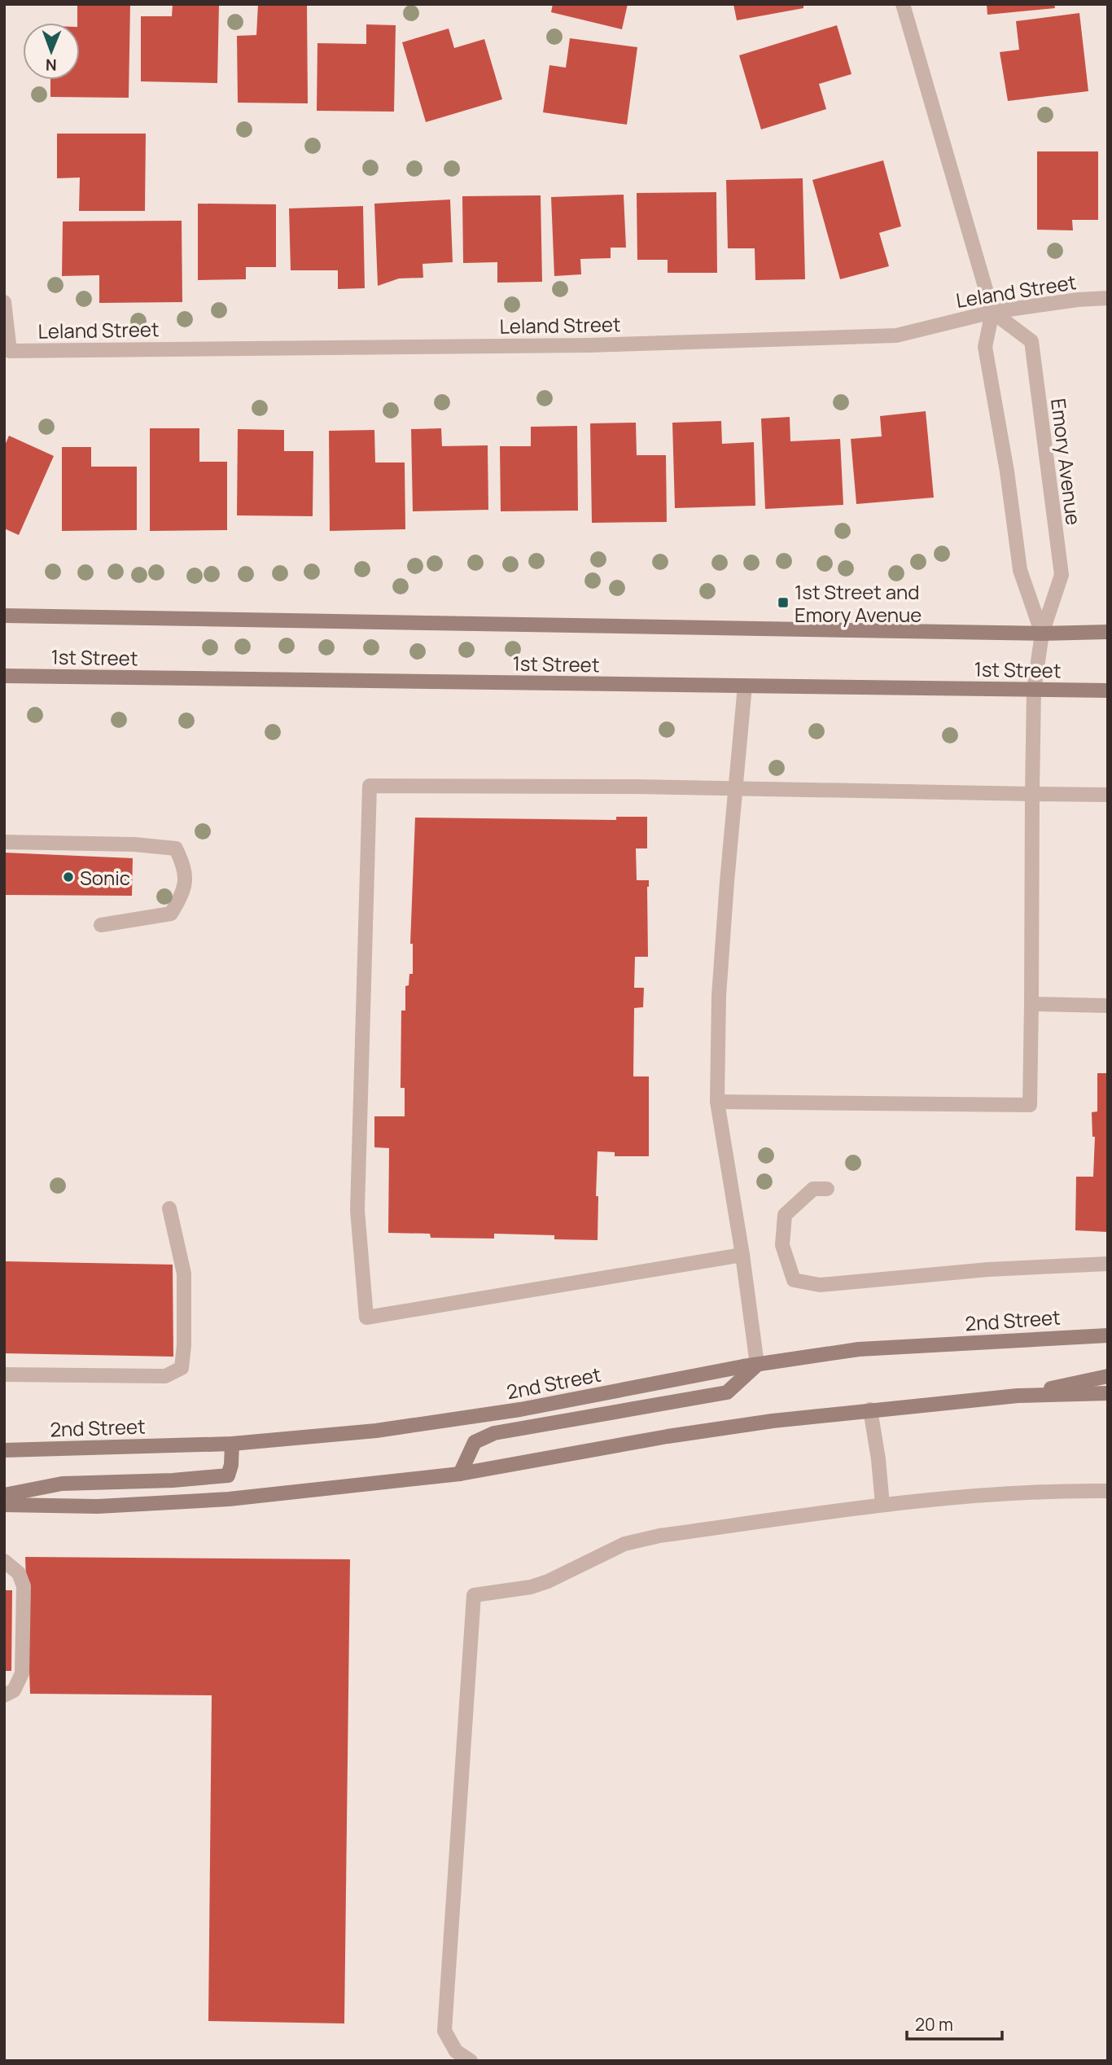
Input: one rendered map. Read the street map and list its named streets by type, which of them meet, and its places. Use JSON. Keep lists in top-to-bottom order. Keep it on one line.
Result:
{"streets":{"street":["Leland Street","Emory Avenue","1st Street","2nd Street"]},"crossings":[["Leland Street","Emory Avenue"],["Emory Avenue","1st Street"]],"places":{"transit":["1st Street and Emory Avenue"],"other":["Sonic"]},"scale_bar":"20 m","north":"bottom"}
